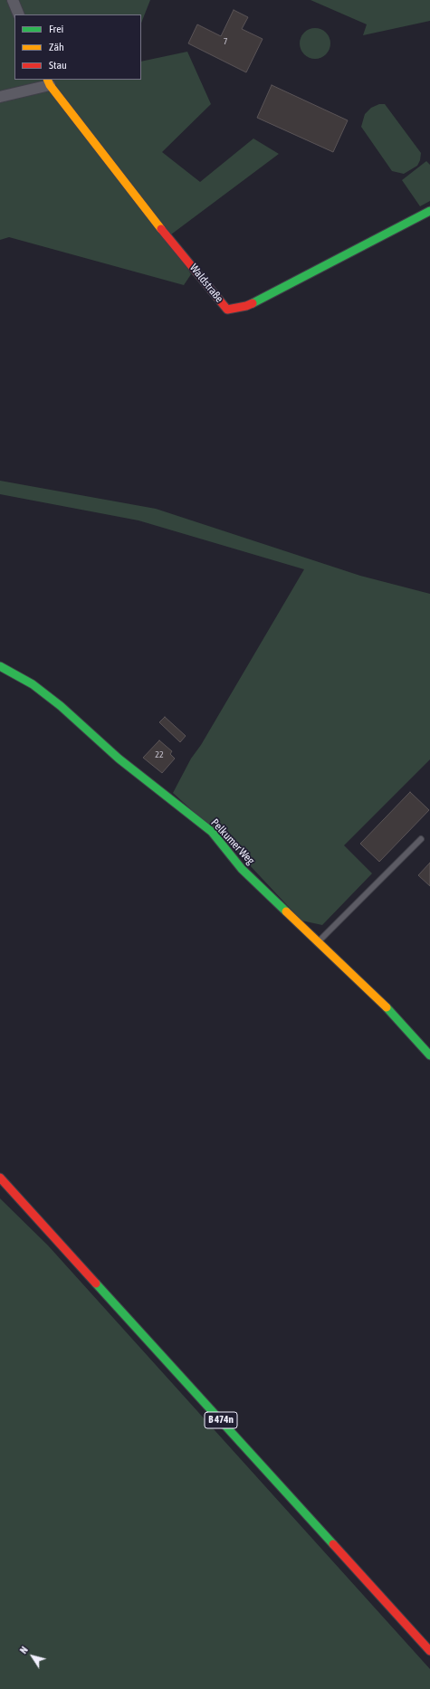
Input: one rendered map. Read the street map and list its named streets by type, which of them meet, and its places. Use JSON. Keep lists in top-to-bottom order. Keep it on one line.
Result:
{"streets":{"street":["Waldstraße","Pelkumer Weg","B 474n"]},"house_numbers":["7","22"],"legend":["Frei","Zäh","Stau"],"north":"top left"}
